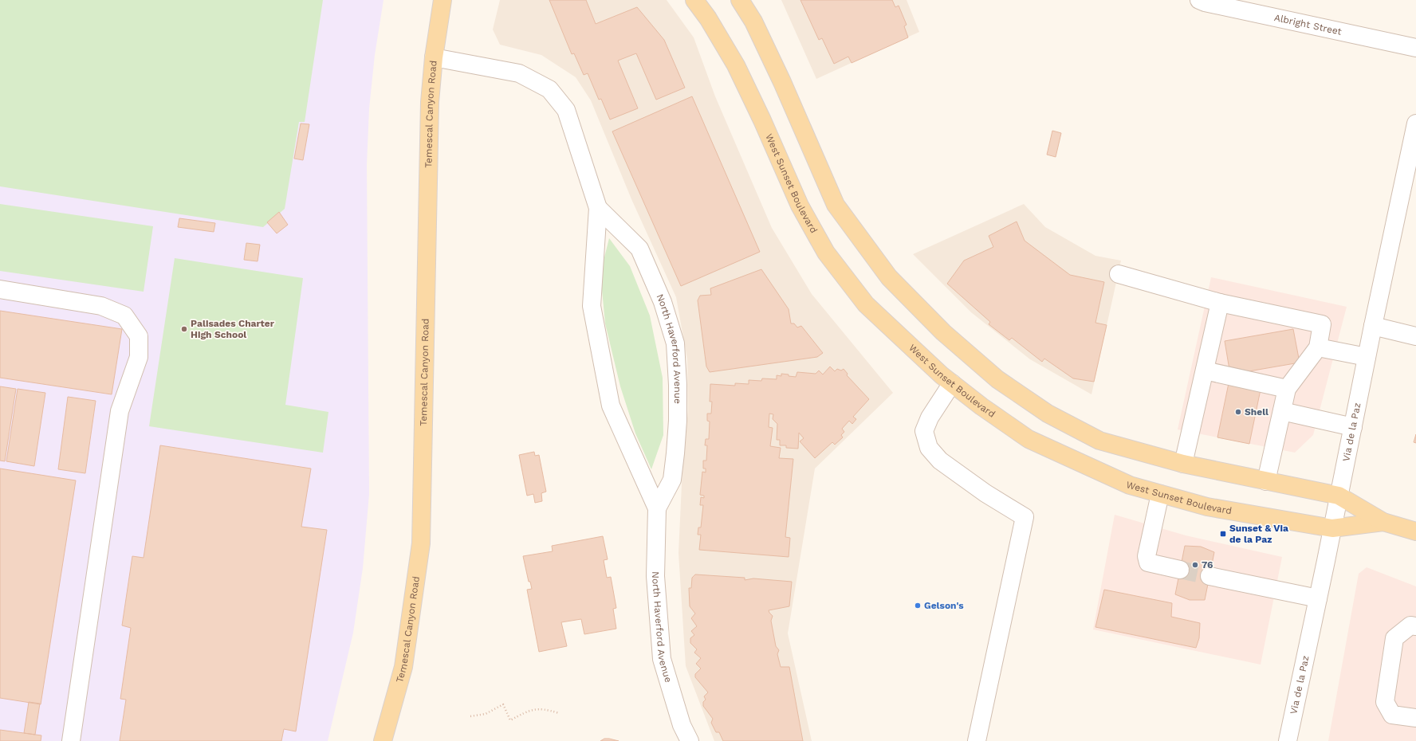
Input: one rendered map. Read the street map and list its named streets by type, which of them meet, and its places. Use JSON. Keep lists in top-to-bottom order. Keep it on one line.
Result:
{"streets":{"main road":["Temescal Canyon Road","West Sunset Boulevard"],"street":["Albright Street","North Haverford Avenue","Via de la Paz"]},"crossings":[["Temescal Canyon Road","North Haverford Avenue"],["West Sunset Boulevard","Via de la Paz"]],"places":{"other":["Palisades Charter High School","Shell","76","Gelson's"],"transit":["Sunset & Via de la Paz"]}}
